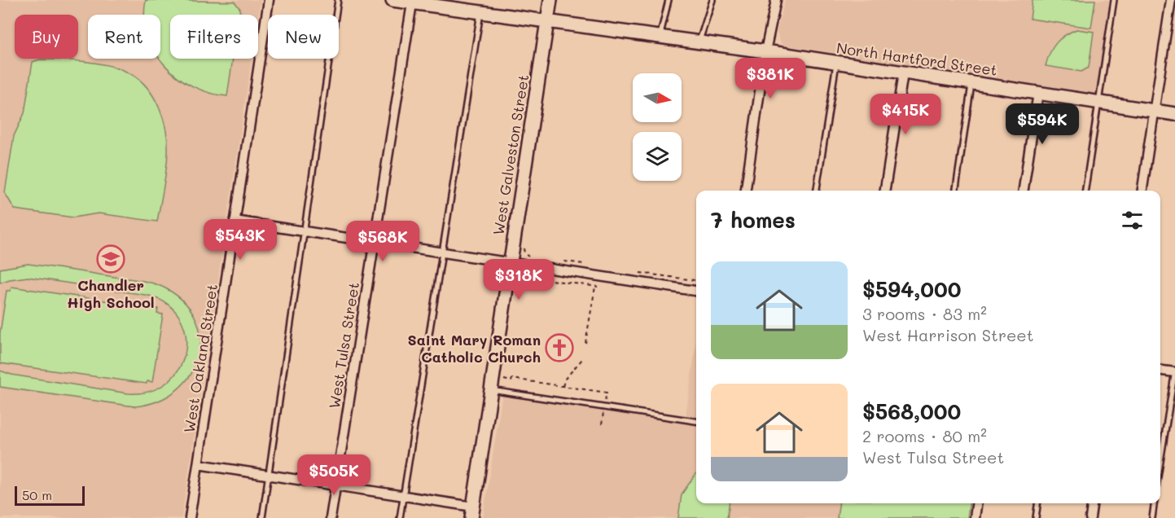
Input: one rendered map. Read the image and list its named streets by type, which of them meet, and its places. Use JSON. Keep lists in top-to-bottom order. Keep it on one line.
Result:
{"streets":{"street":["North Hartford Street","West Galveston Street","West Tulsa Street","West Oakland Street"]},"crossings":[["North Hartford Street","West Galveston Street"],["North Hartford Street","West Tulsa Street"]],"places":{"school or university":["Chandler High School"],"church":["Saint Mary Roman Catholic Church"]},"scale_bar":"50 m","north":"right","page":{"chip":["Buy","Rent","Filters","New"],"price":["$381K","$415K","$594K","$543K","$568K","$318K","$505K"],"heading":"7 homes","list":[{"name":"$594,000","note":"3 rooms · 83 m² · West Harrison Street"},{"name":"$568,000","note":"2 rooms · 80 m² · West Tulsa Street"}],"scale":"50 m"}}
